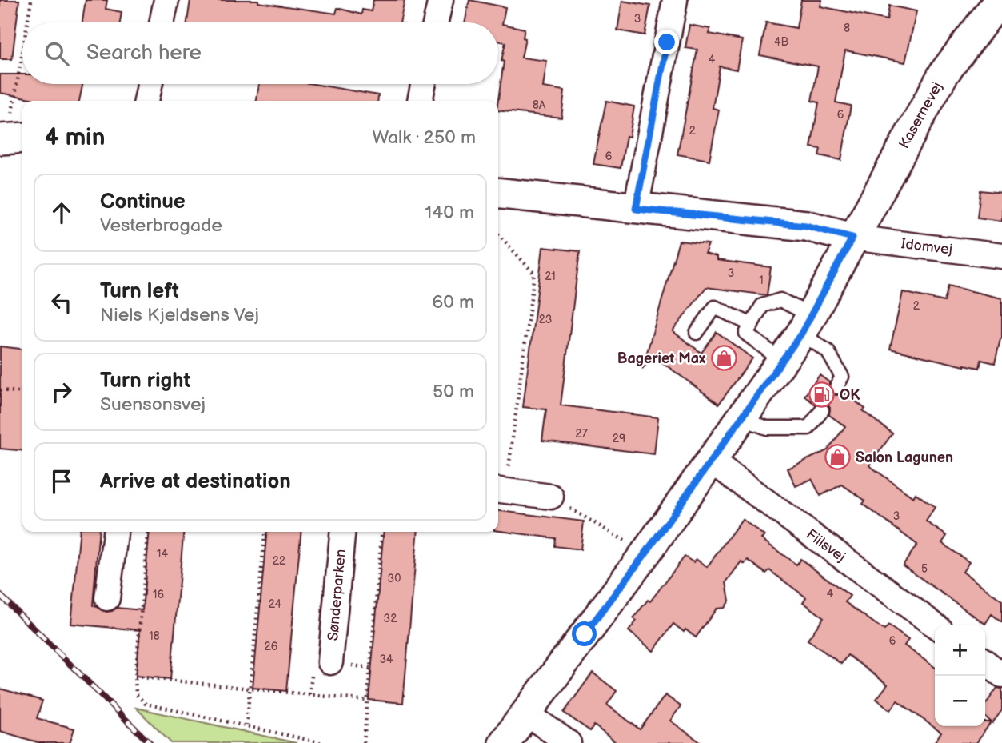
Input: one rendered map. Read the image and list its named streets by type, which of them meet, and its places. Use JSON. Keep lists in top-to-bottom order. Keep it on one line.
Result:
{"streets":{"street":["Kasernevej","Idomvej","Fiilsvej","Sønderparken"]},"crossings":[["Kasernevej","Idomvej"],["Kasernevej","Fiilsvej"]],"places":{"shop":["Bageriet Max","Salon Lagunen"],"fuel station":["OK"]},"house_numbers":["3","8","4B","4","8A","6","2","6","3","21","1","2","23","27","29","3","14","22","5","30","4","16","24","32","18","6","26","34"],"page":{"search":"Search here","heading":["4 min","Walk · 250 m"],"list":[["Continue","Vesterbrogade","140 m"],["Turn left","Niels Kjeldsens Vej","60 m"],["Turn right","Suensonsvej","50 m"],"Arrive at destination"],"map_buttons":["+","−"]}}
